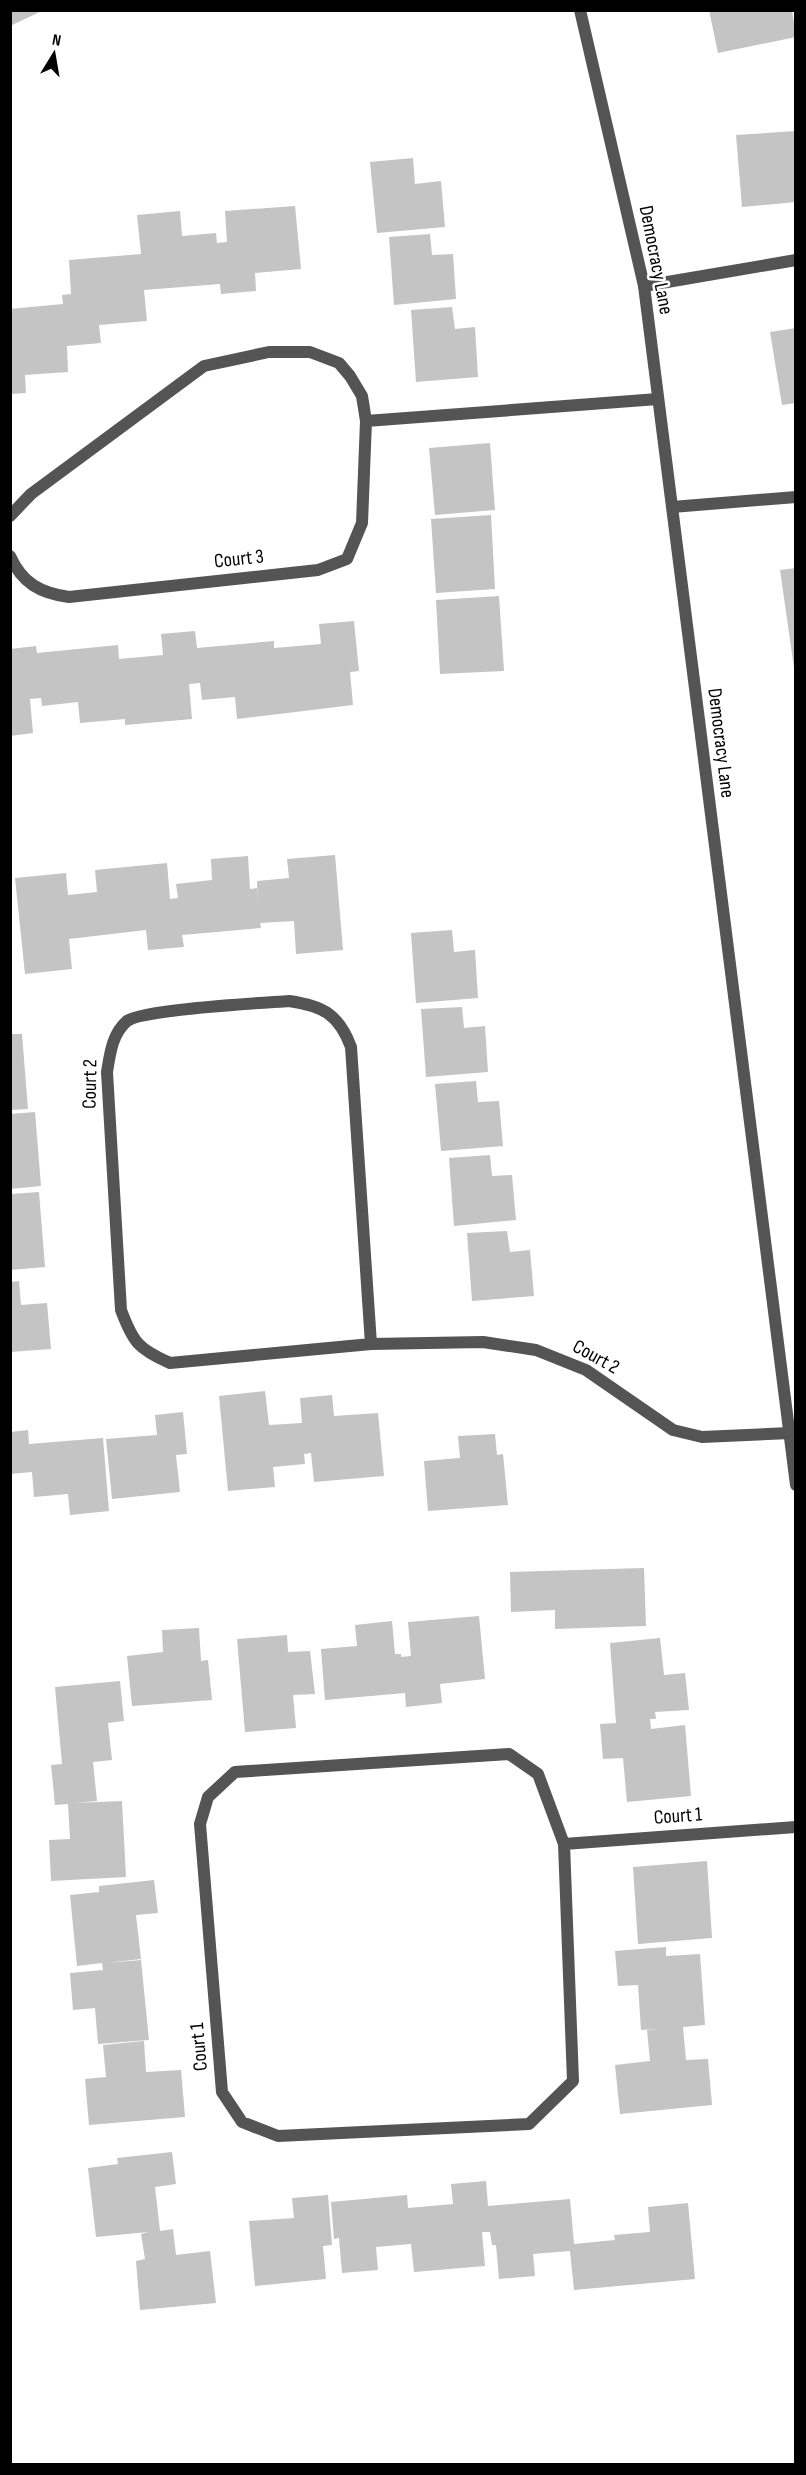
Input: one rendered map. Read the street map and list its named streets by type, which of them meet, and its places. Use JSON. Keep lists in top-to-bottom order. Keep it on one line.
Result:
{"streets":{"street":["Democracy Lane","Court 3","Court 2","Court 1"]},"crossings":[["Democracy Lane","Court 2"]],"north":"top"}
